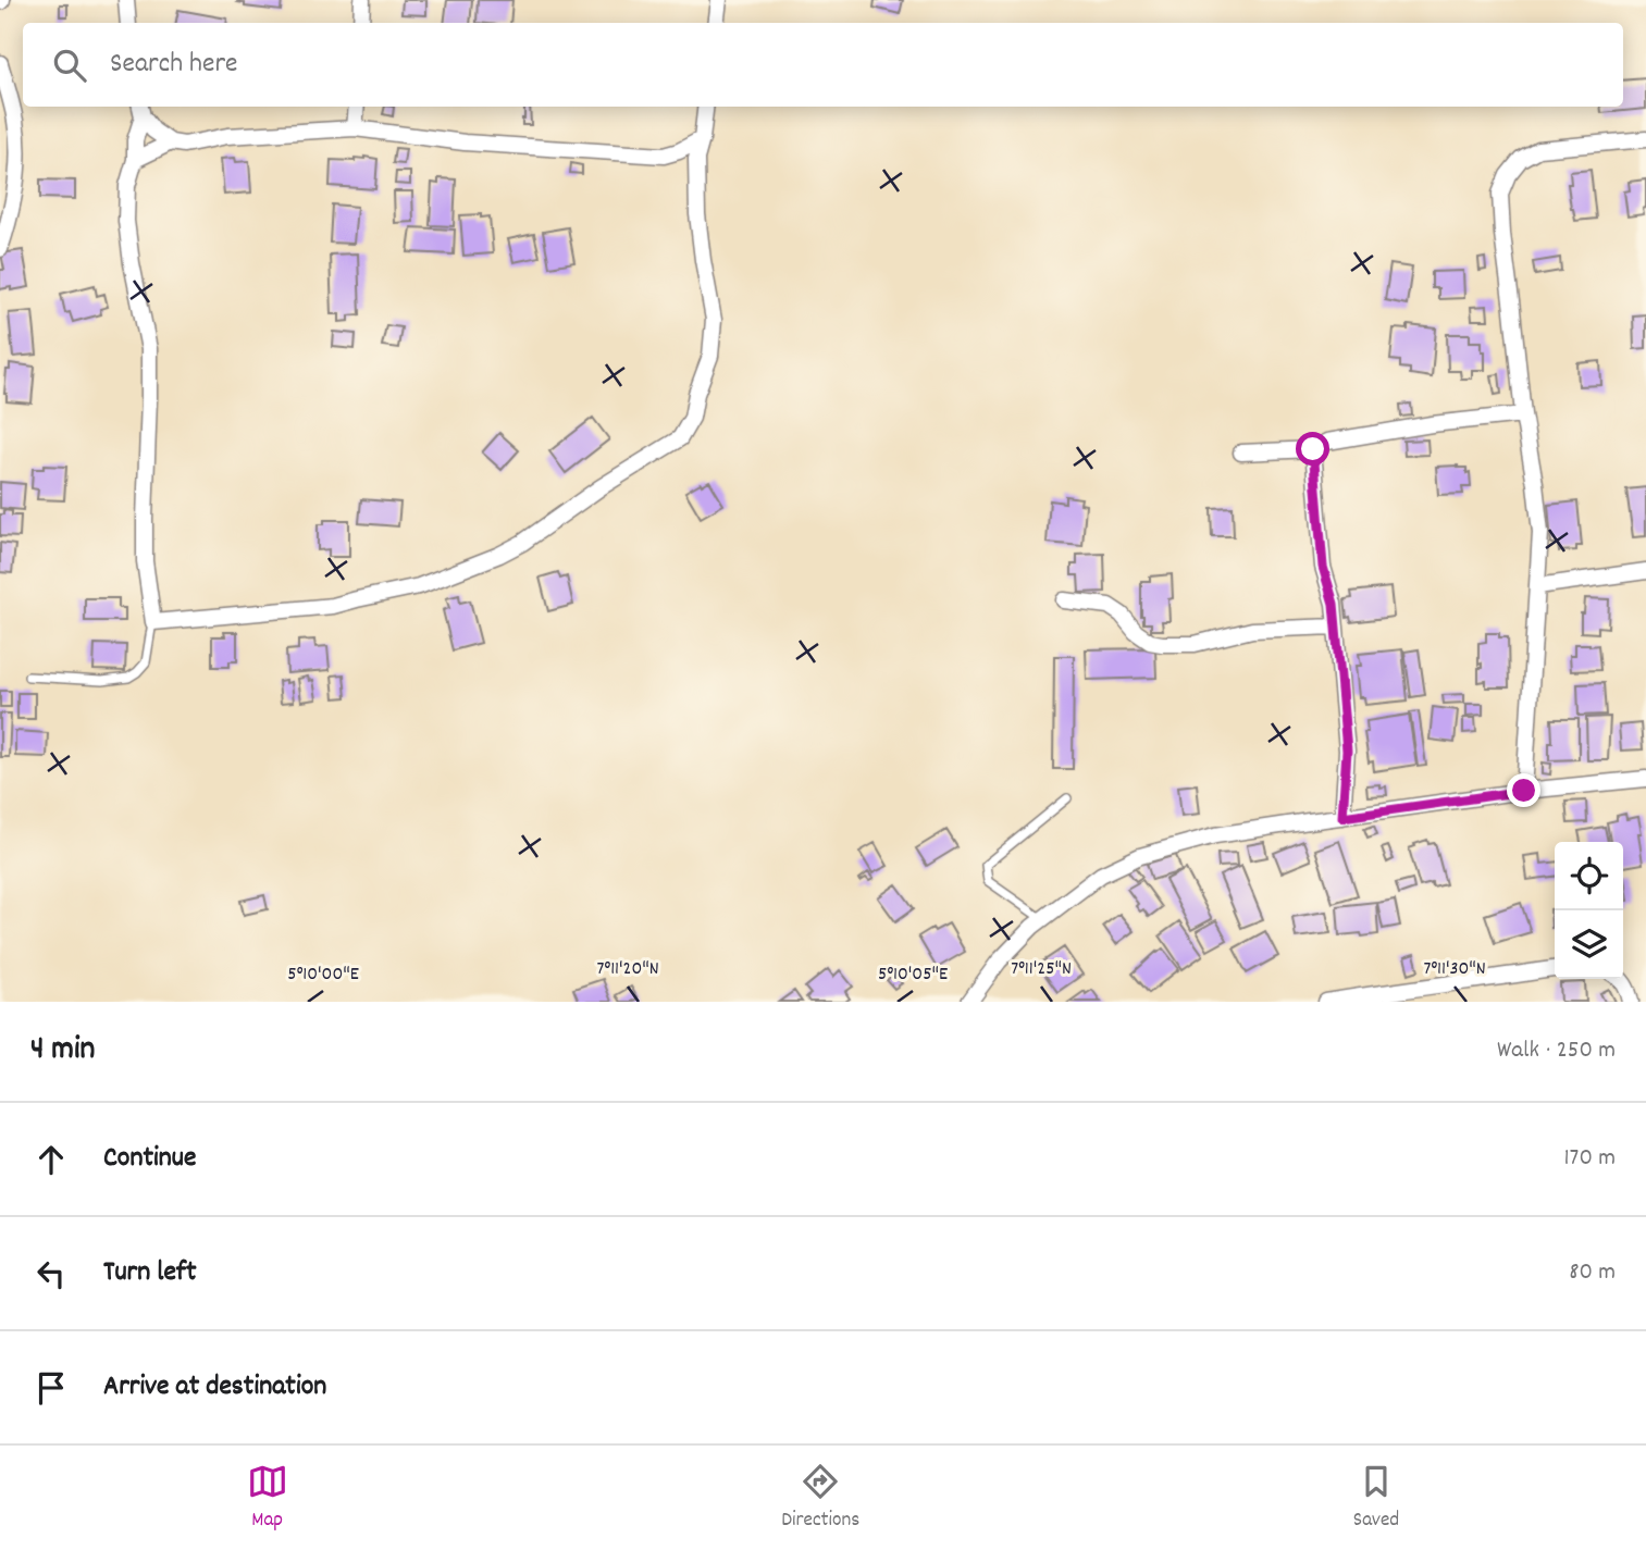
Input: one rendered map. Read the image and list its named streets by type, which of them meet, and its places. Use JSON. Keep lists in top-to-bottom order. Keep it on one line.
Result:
{"page":{"search":"Search here","heading":["4 min","Walk · 250 m"],"list":[["Continue","170 m"],["Turn left","80 m"],"Arrive at destination"],"nav":["Map","Directions","Saved"]},"coordinates":["7°11'20\"N","7°11'25\"N","7°11'30\"N","5°10'00\"E","5°10'05\"E"]}
